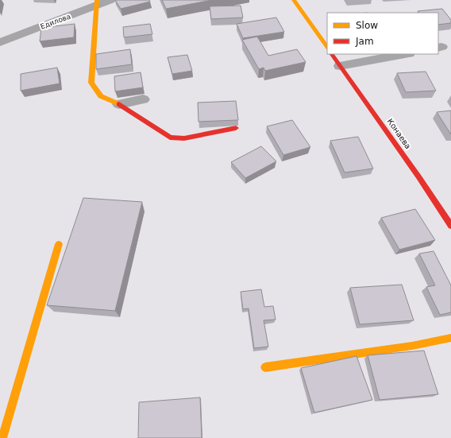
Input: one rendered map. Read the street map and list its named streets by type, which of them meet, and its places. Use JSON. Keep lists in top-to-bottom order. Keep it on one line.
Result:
{"streets":{"street":["Едилова","Конаева"]},"legend":["Slow","Jam"]}
